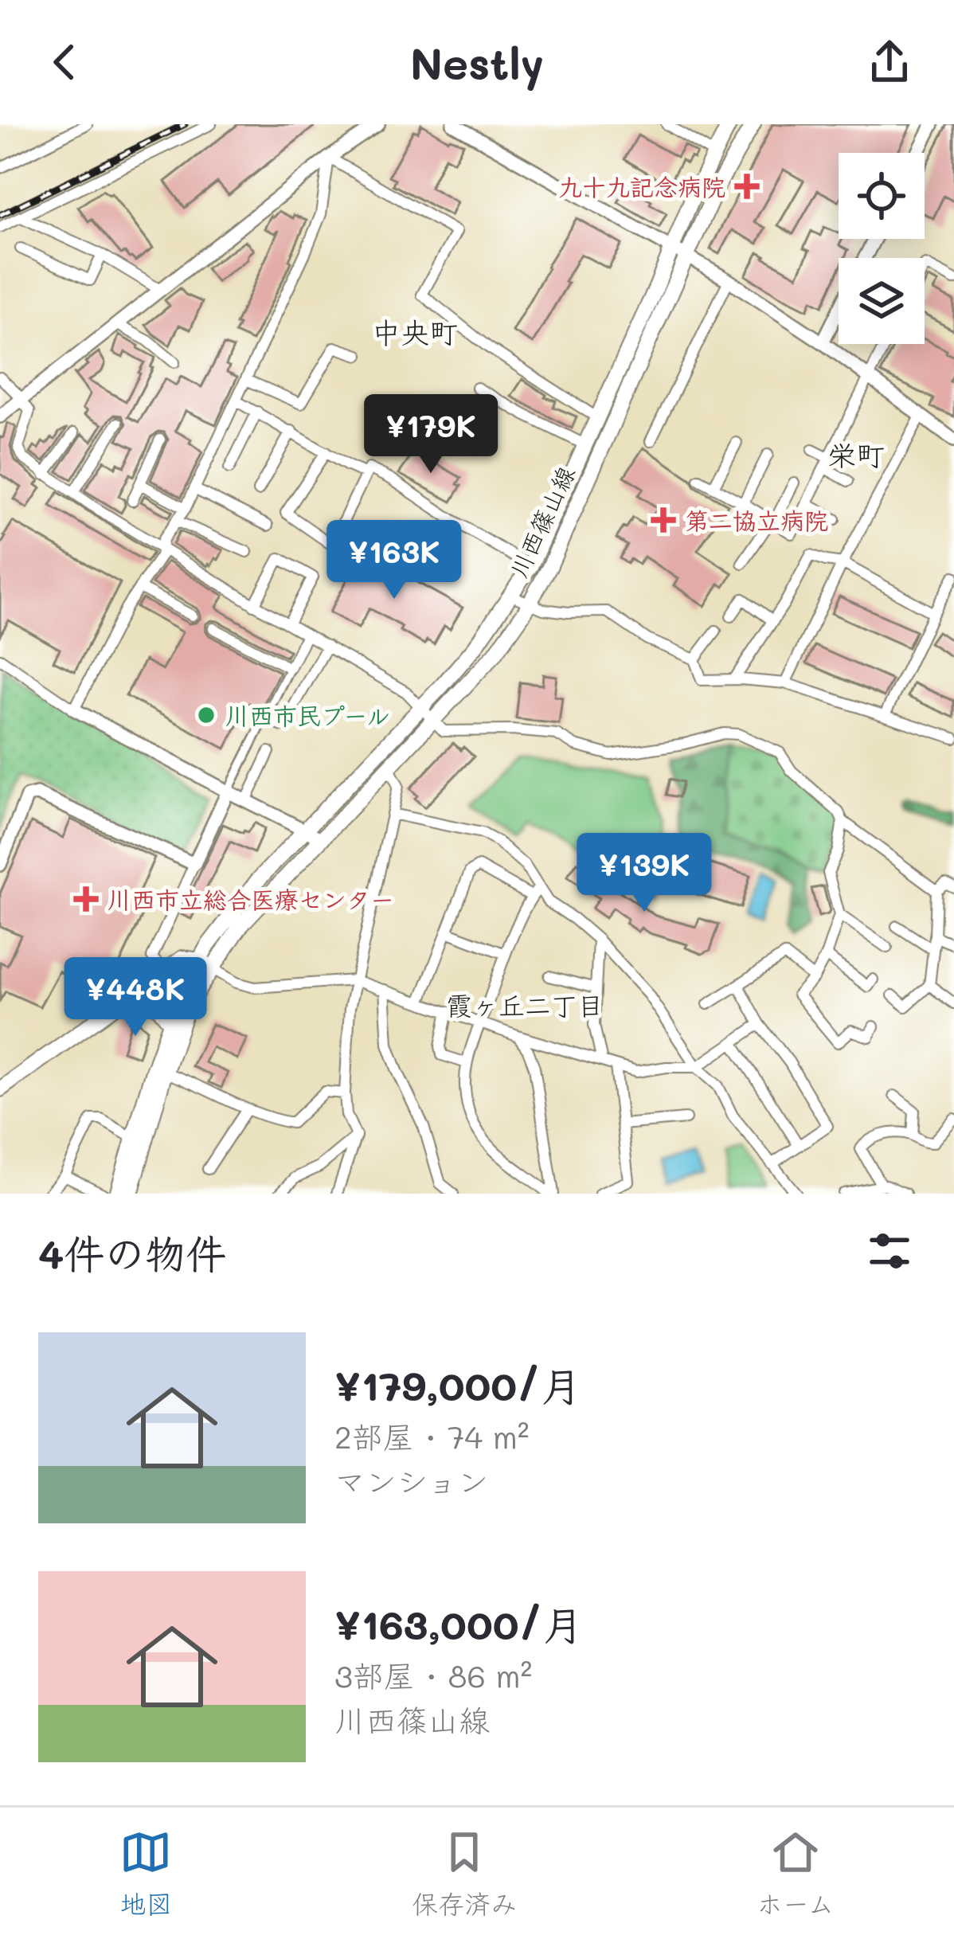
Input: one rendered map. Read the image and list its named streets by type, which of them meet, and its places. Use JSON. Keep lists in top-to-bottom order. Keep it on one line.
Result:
{"streets":{"main road":["川西篠山線"]},"districts":["中央町","栄町","霞ヶ丘二丁目"],"places":{"health":["九十九記念病院","第二協立病院","川西市立総合医療センター"],"other":["川西市民プール"]},"page":{"header":"Nestly","price":["¥179K","¥163K","¥139K","¥448K"],"heading":"4件の物件","list":[{"name":"¥179,000/月","note":"2部屋 · 74 m² · マンション"},{"name":"¥163,000/月","note":"3部屋 · 86 m² · 川西篠山線"}],"tabs":["地図","保存済み","ホーム"]}}
